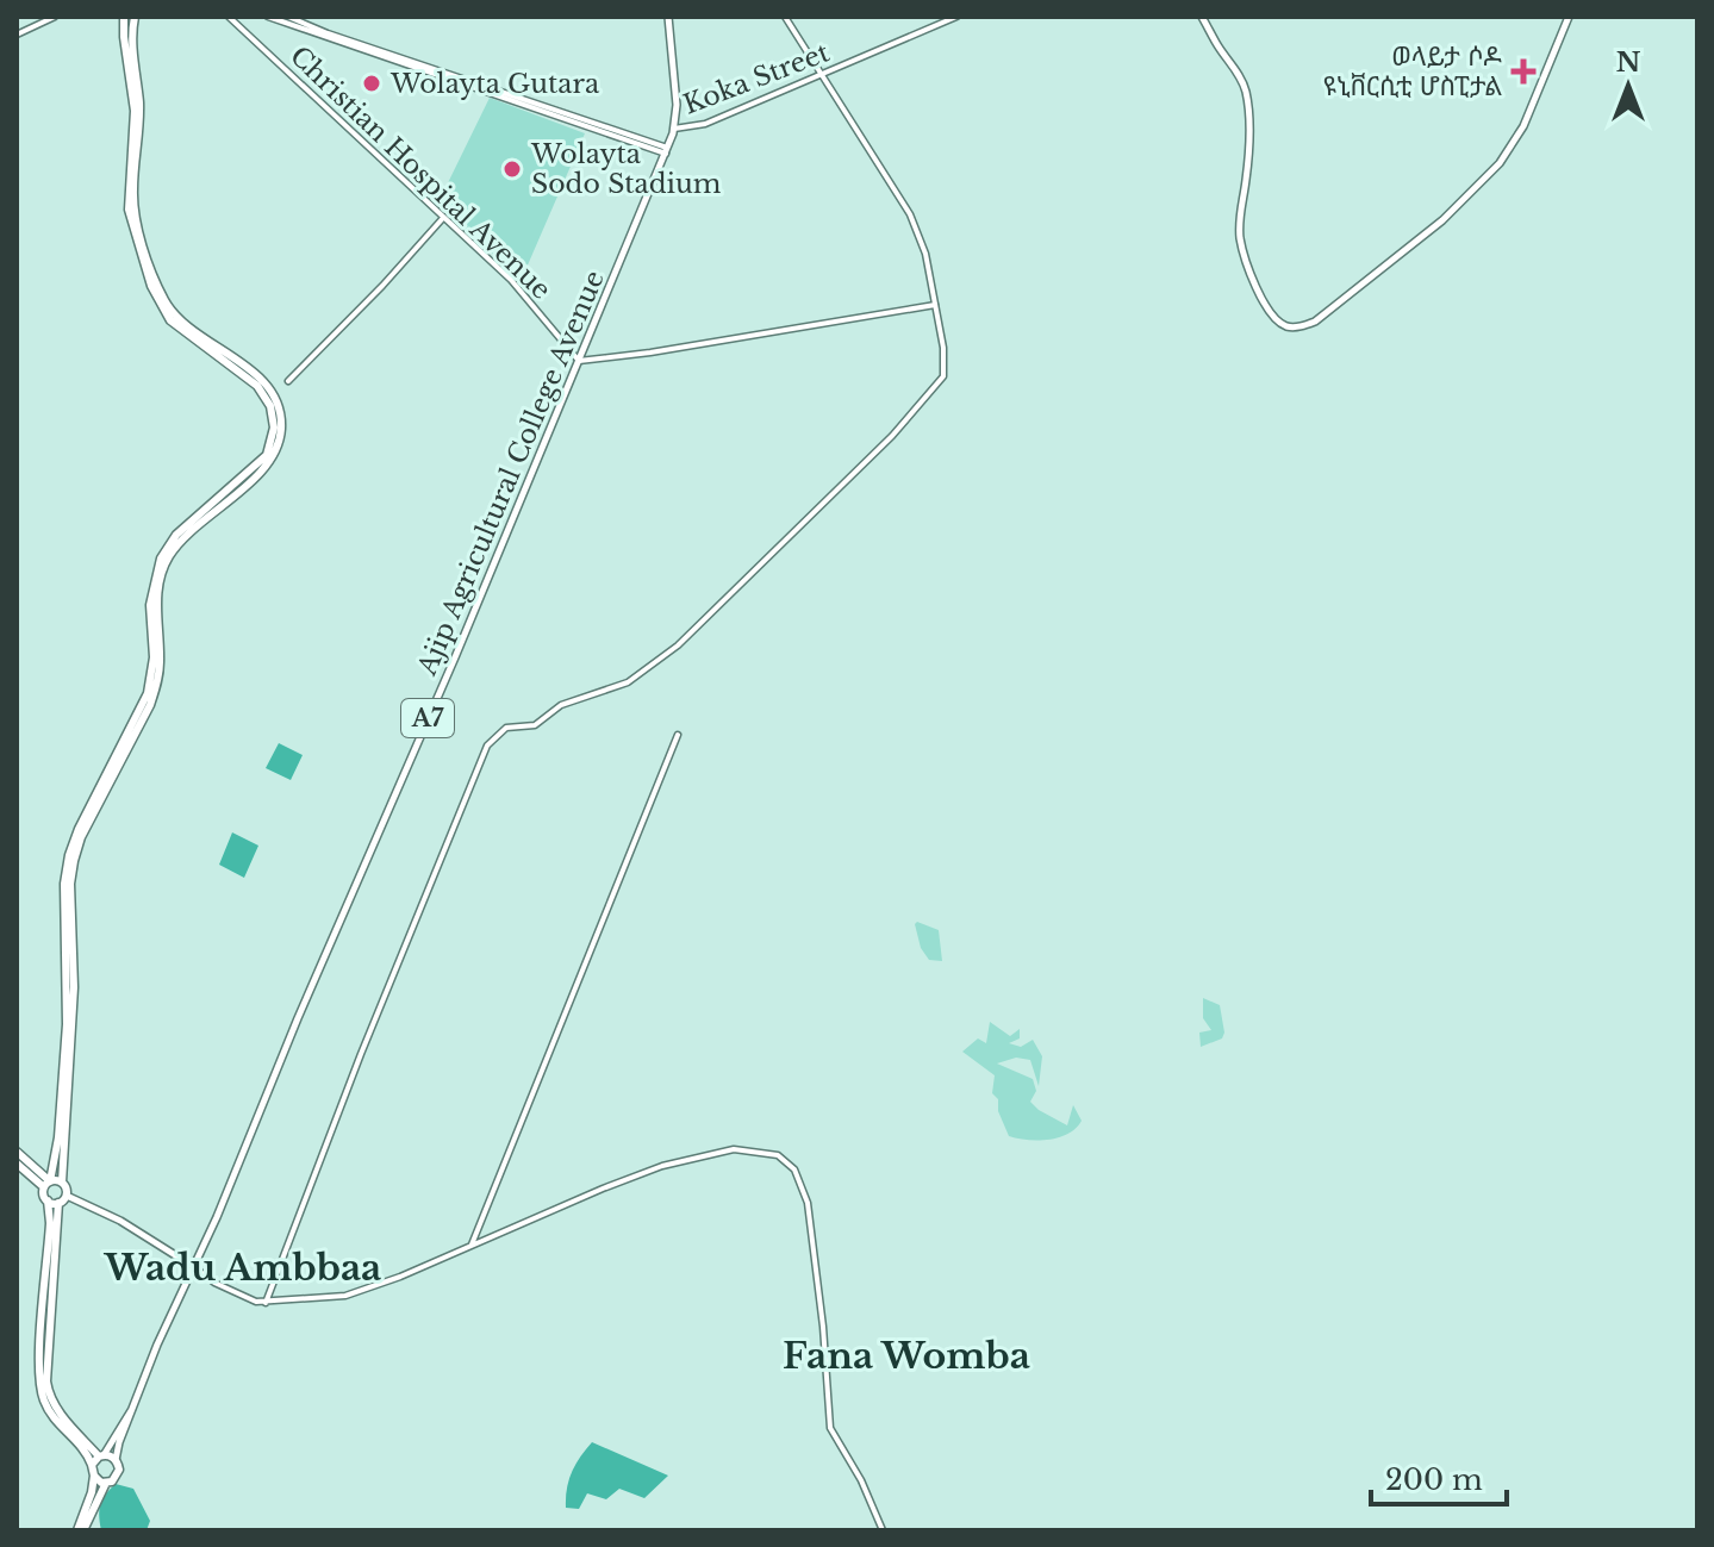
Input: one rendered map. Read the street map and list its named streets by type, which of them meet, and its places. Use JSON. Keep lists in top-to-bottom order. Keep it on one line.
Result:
{"streets":{"highway":["A7"],"main road":["Koka Street","Christian Hospital Avenue","Ajip Agricultural College Avenue"]},"crossings":[["Koka Street","Ajip Agricultural College Avenue"],["Christian Hospital Avenue","Ajip Agricultural College Avenue"],["Ajip Agricultural College Avenue","A7"]],"districts":["Wadu Ambbaa","Fana Womba"],"places":{"health":["ወላይታ ሶዶ ዩኒቨርሲቲ ሆስፒታል"],"other":["Wolayta Gutara","Wolayta Sodo Stadium"]},"scale_bar":"200 m","north":"top"}
